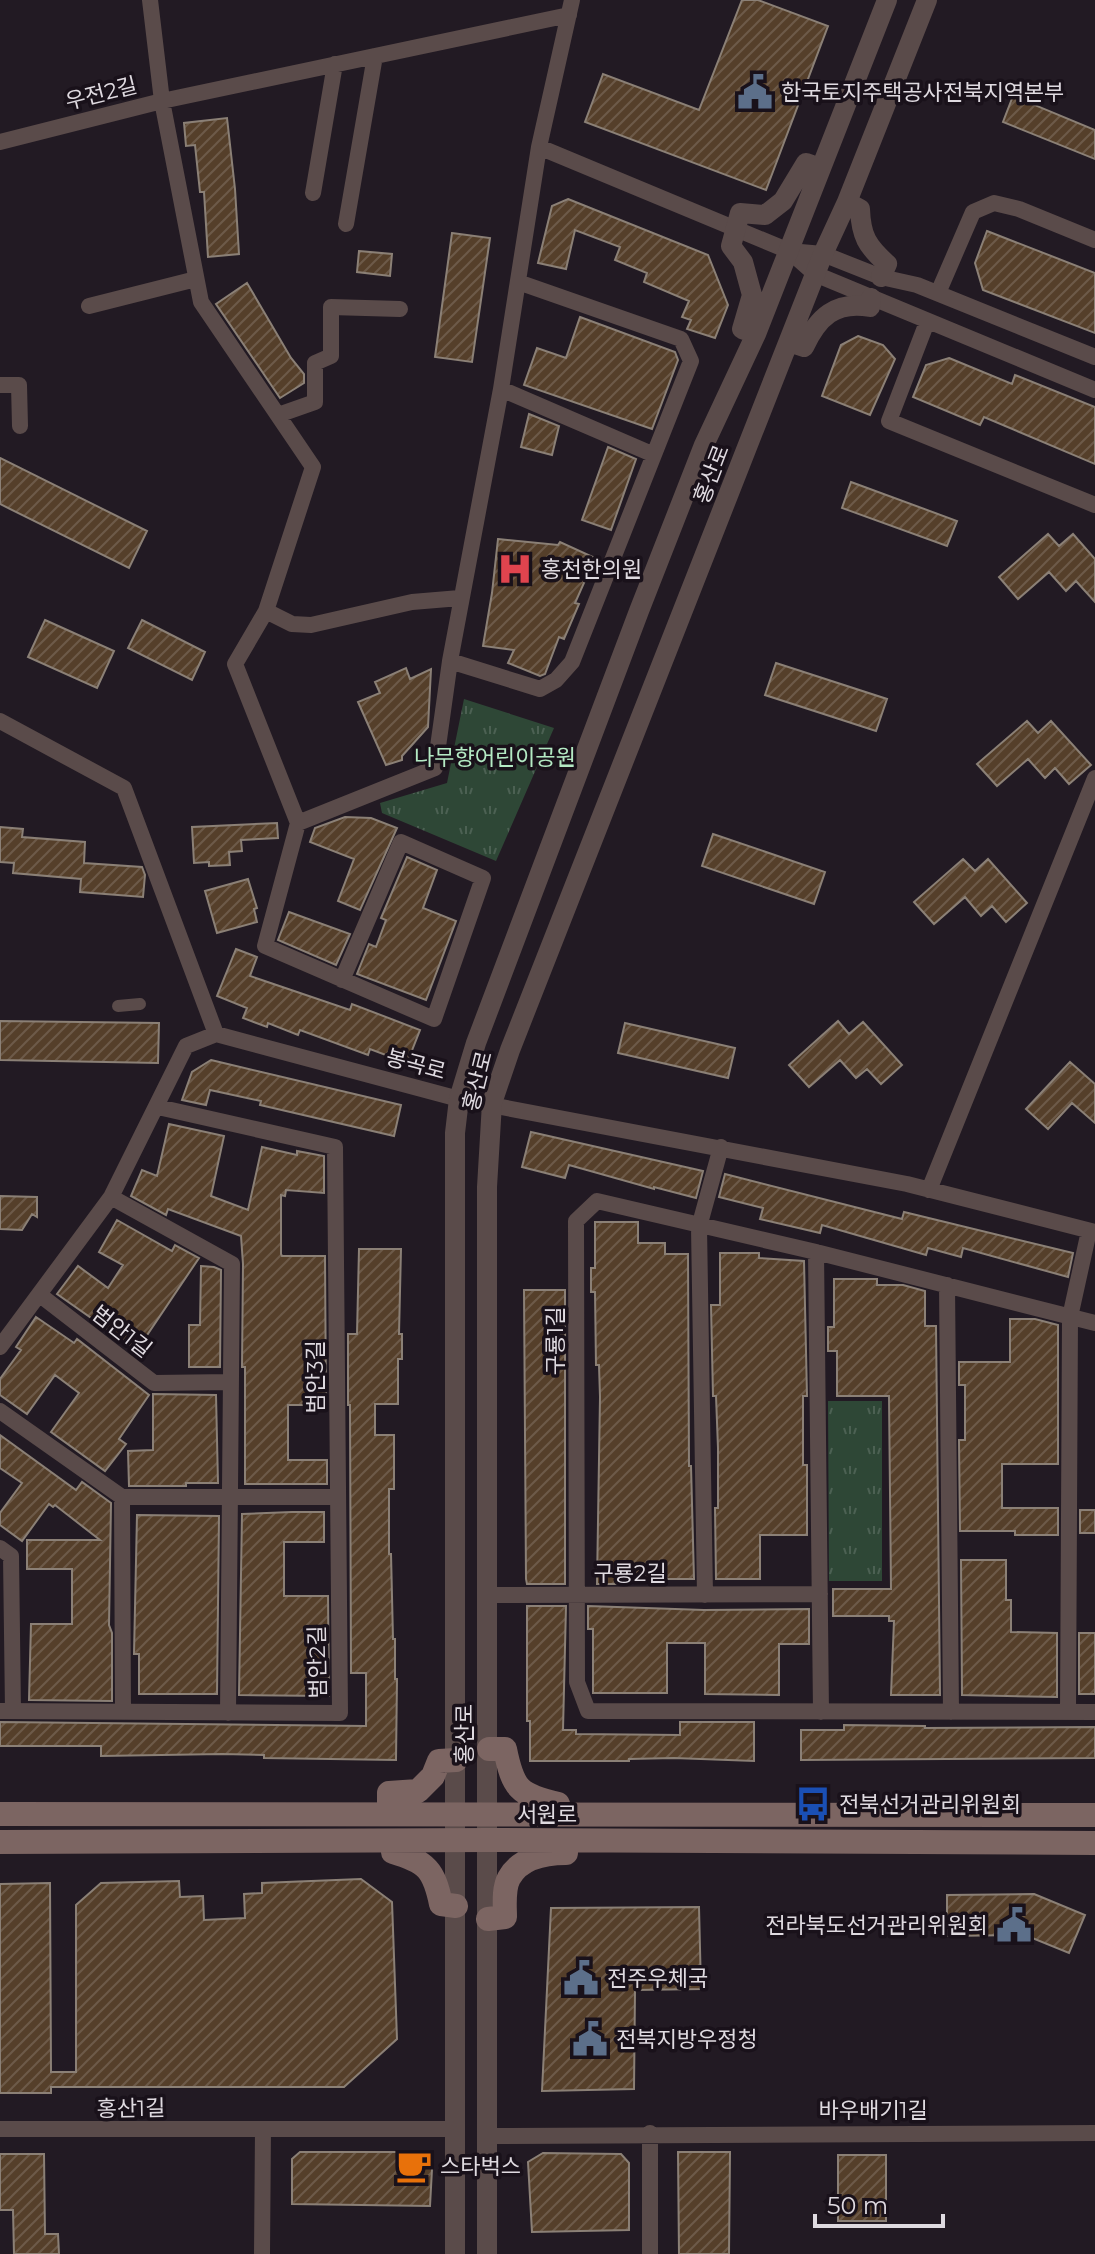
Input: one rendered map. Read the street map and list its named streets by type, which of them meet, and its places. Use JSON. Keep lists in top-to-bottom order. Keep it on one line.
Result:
{"streets":{"main road":["서원로"],"street":["우전2길","홍산로","봉곡로","범안1길","구룡1길","범안3길","구룡2길","범안2길","홍산1길","바우배기1길"]},"crossings":[["홍산로","봉곡로"],["홍산로","서원로"],["홍산로","홍산1길"],["홍산로","바우배기1길"],["구룡1길","구룡2길"],["범안3길","범안2길"]],"parks":["나무향어린이공원"],"places":{"public building":["한국토지주택공사전북지역본부","전라북도선거관리위원회","전주우체국","전북지방우정청"],"hospital":["홍천한의원"],"bus stop":["전북선거관리위원회"],"cafe":["스타벅스"]},"scale_bar":"50 m"}
